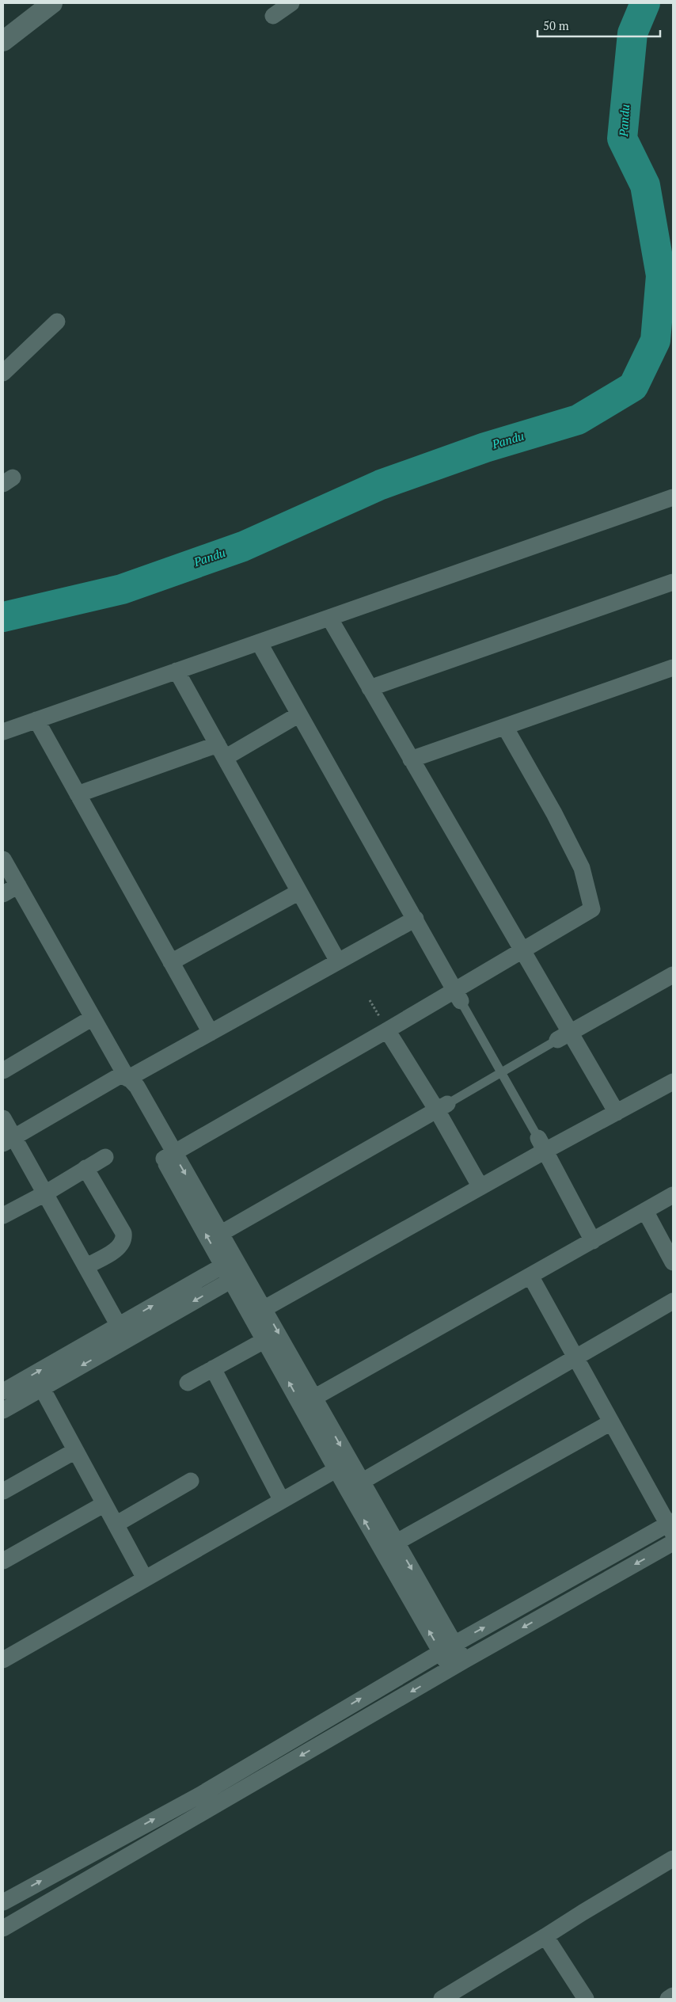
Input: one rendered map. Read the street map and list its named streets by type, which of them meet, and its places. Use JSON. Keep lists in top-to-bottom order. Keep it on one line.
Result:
{"water":["Pandu"],"scale_bar":"50 m"}
